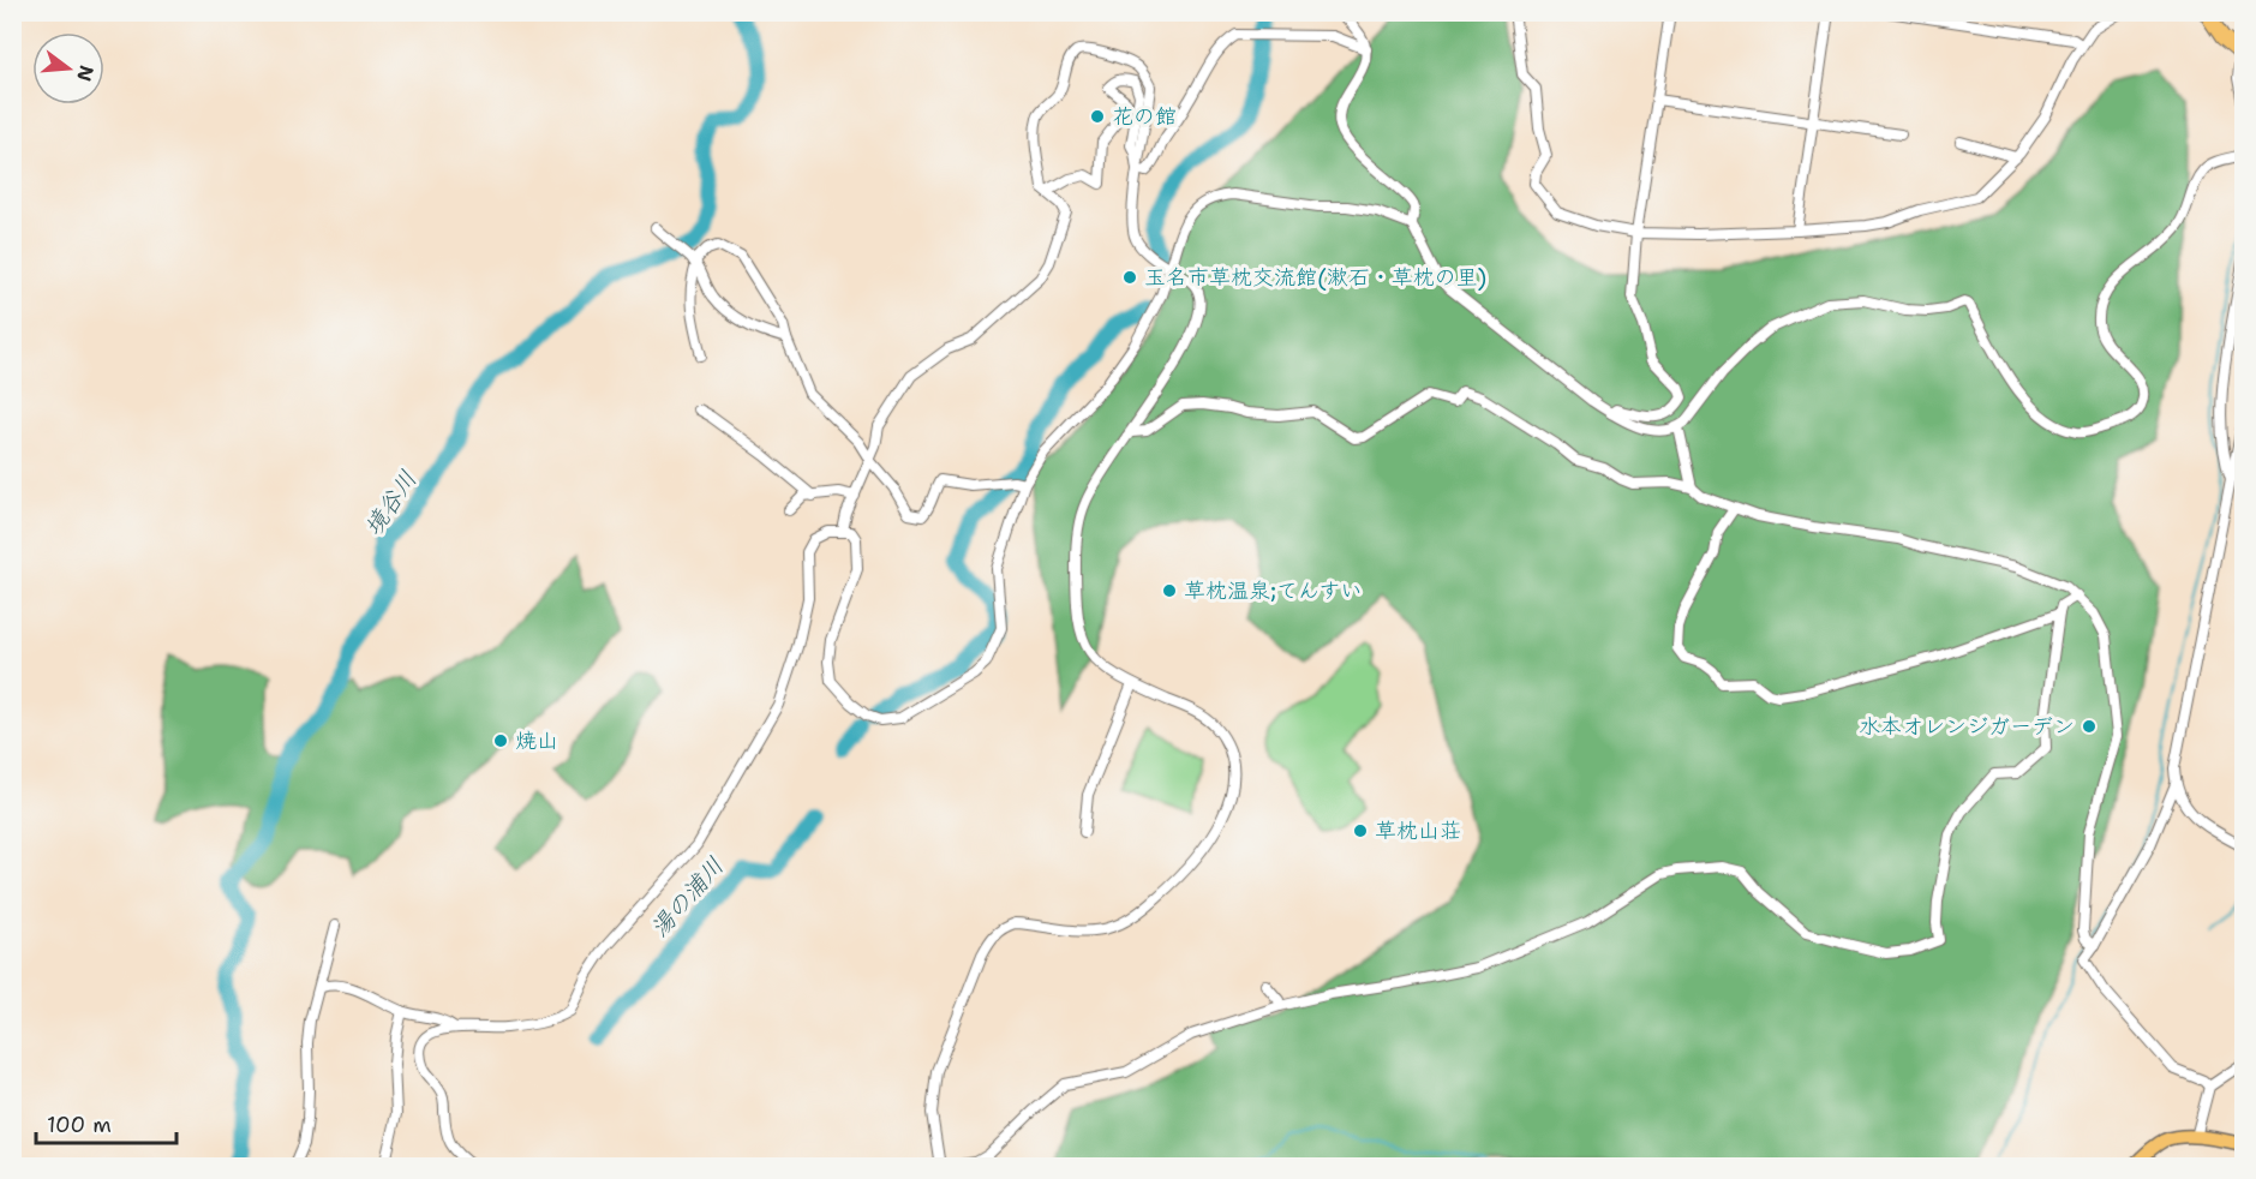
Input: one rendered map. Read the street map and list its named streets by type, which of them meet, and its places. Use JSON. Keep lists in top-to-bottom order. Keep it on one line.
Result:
{"water":["境谷川","湯の浦川"],"places":["花の館","玉名市草枕交流館(漱石・草枕の里)","草枕温泉;てんすい","水本オレンジガーデン","焼山","草枕山荘"],"scale_bar":"100 m","north":"right"}
